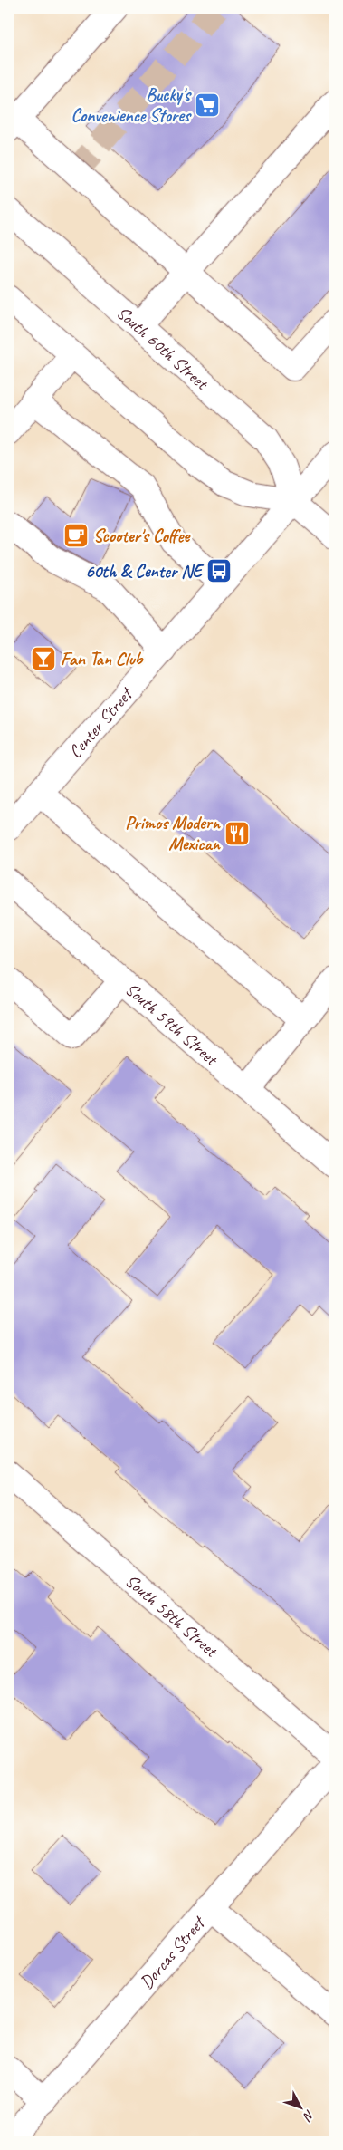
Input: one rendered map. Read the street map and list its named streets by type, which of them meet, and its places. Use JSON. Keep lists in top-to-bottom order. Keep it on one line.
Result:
{"streets":{"street":["South 60th Street","Center Street","South 59th Street","South 58th Street","Dorcas Street"]},"crossings":[["South 60th Street","Center Street"]],"places":{"supermarket":["Bucky's Convenience Stores"],"cafe":["Scooter's Coffee"],"bus stop":["60th & Center NE"],"bar":["Fan Tan Club"],"restaurant":["Primos Modern Mexican"]},"north":"bottom right"}
